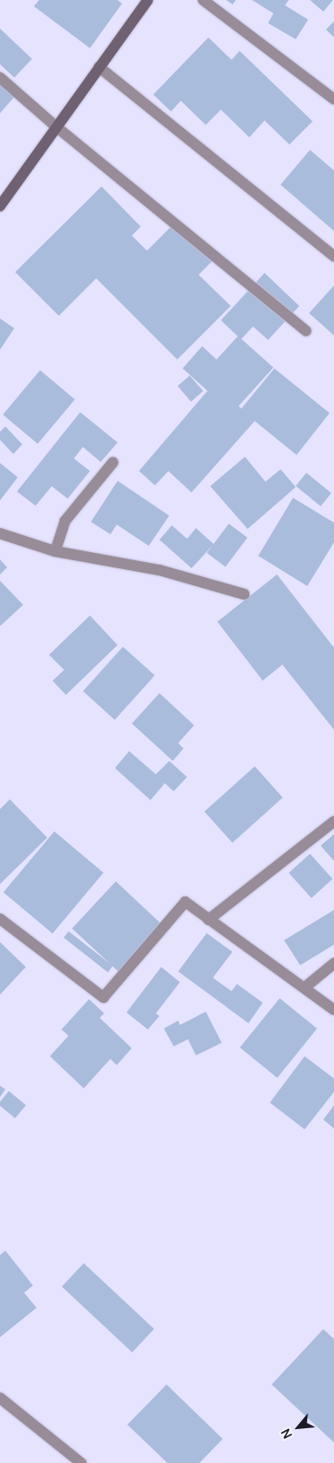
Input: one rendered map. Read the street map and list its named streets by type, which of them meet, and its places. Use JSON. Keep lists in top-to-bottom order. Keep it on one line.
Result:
{"north":"bottom left"}
